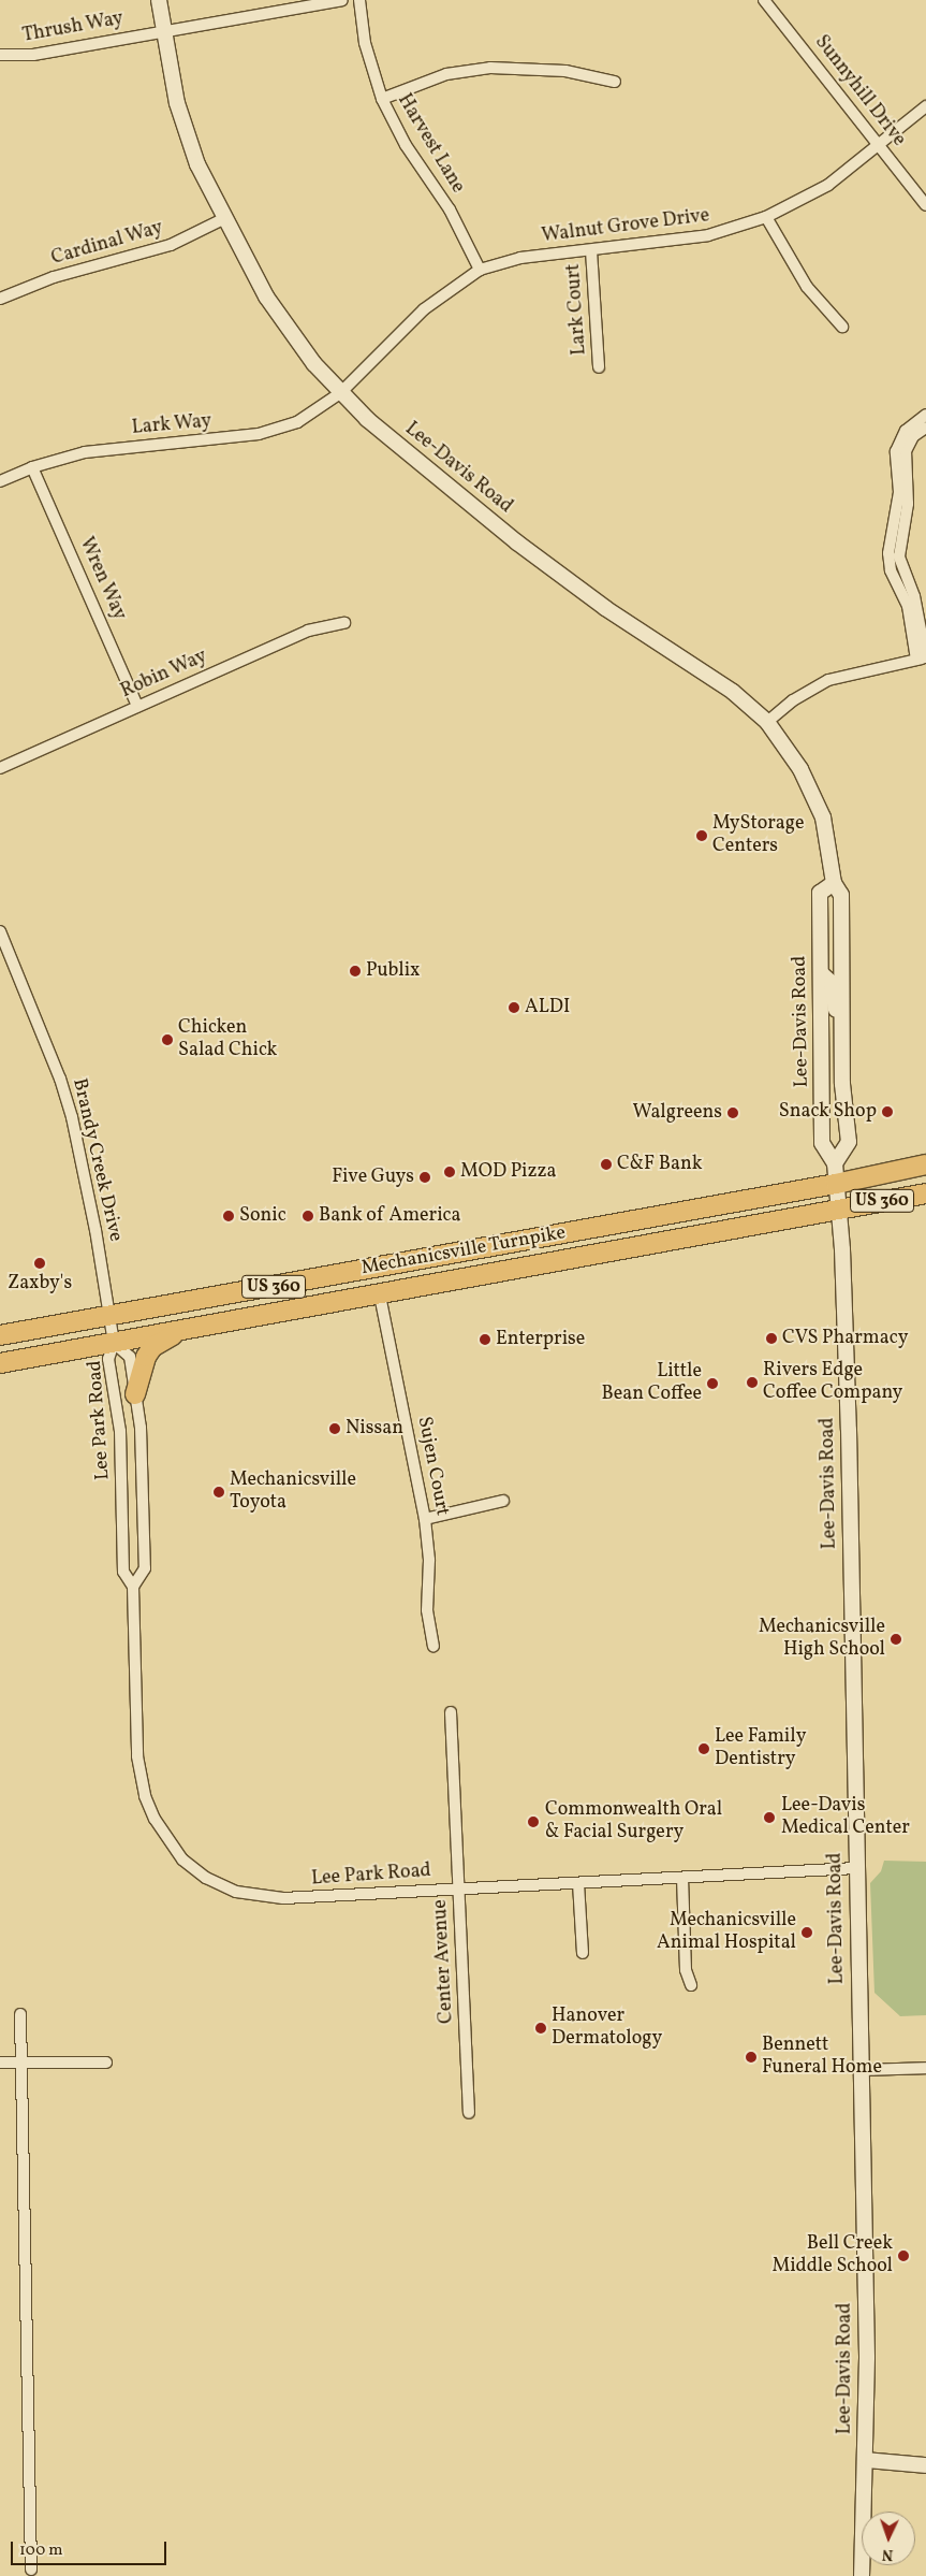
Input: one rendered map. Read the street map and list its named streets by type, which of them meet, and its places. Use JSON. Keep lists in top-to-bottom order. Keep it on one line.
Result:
{"streets":{"highway":["US 360","Mechanicsville Turnpike"],"main road":["Lee-Davis Road"],"street":["Thrush Way","Sunnyhill Drive","Harvest Lane","Walnut Grove Drive","Cardinal Way","Lark Court","Lark Way","Wren Way","Robin Way","Brandy Creek Drive","Lee Park Road","Sujen Court","Center Avenue"]},"crossings":[["Thrush Way","Lee-Davis Road"],["Sunnyhill Drive","Walnut Grove Drive"],["Harvest Lane","Walnut Grove Drive"],["Walnut Grove Drive","Lark Court"],["Walnut Grove Drive","Lark Way"],["Walnut Grove Drive","Lee-Davis Road"],["Cardinal Way","Lee-Davis Road"],["Lark Way","Lee-Davis Road"],["Lark Way","Wren Way"],["Lee-Davis Road","Mechanicsville Turnpike"],["Lee-Davis Road","Lee Park Road"],["Wren Way","Robin Way"],["Brandy Creek Drive","Mechanicsville Turnpike"],["Brandy Creek Drive","Lee Park Road"],["Mechanicsville Turnpike","Lee Park Road"],["Mechanicsville Turnpike","Sujen Court"],["Lee Park Road","Center Avenue"]],"places":["MyStorage Centers","Publix","ALDI","Chicken Salad Chick","Snack Shop","Walgreens","C&F Bank","MOD Pizza","Five Guys","Sonic","Bank of America","Zaxby's","CVS Pharmacy","Enterprise","Rivers Edge Coffee Company","Little Bean Coffee","Nissan","Mechanicsville Toyota","Mechanicsville High School","Lee Family Dentistry","Lee-Davis Medical Center","Commonwealth Oral & Facial Surgery","Mechanicsville Animal Hospital","Hanover Dermatology","Bennett Funeral Home","Bell Creek Middle School"],"scale_bar":"100 m","north":"bottom"}
